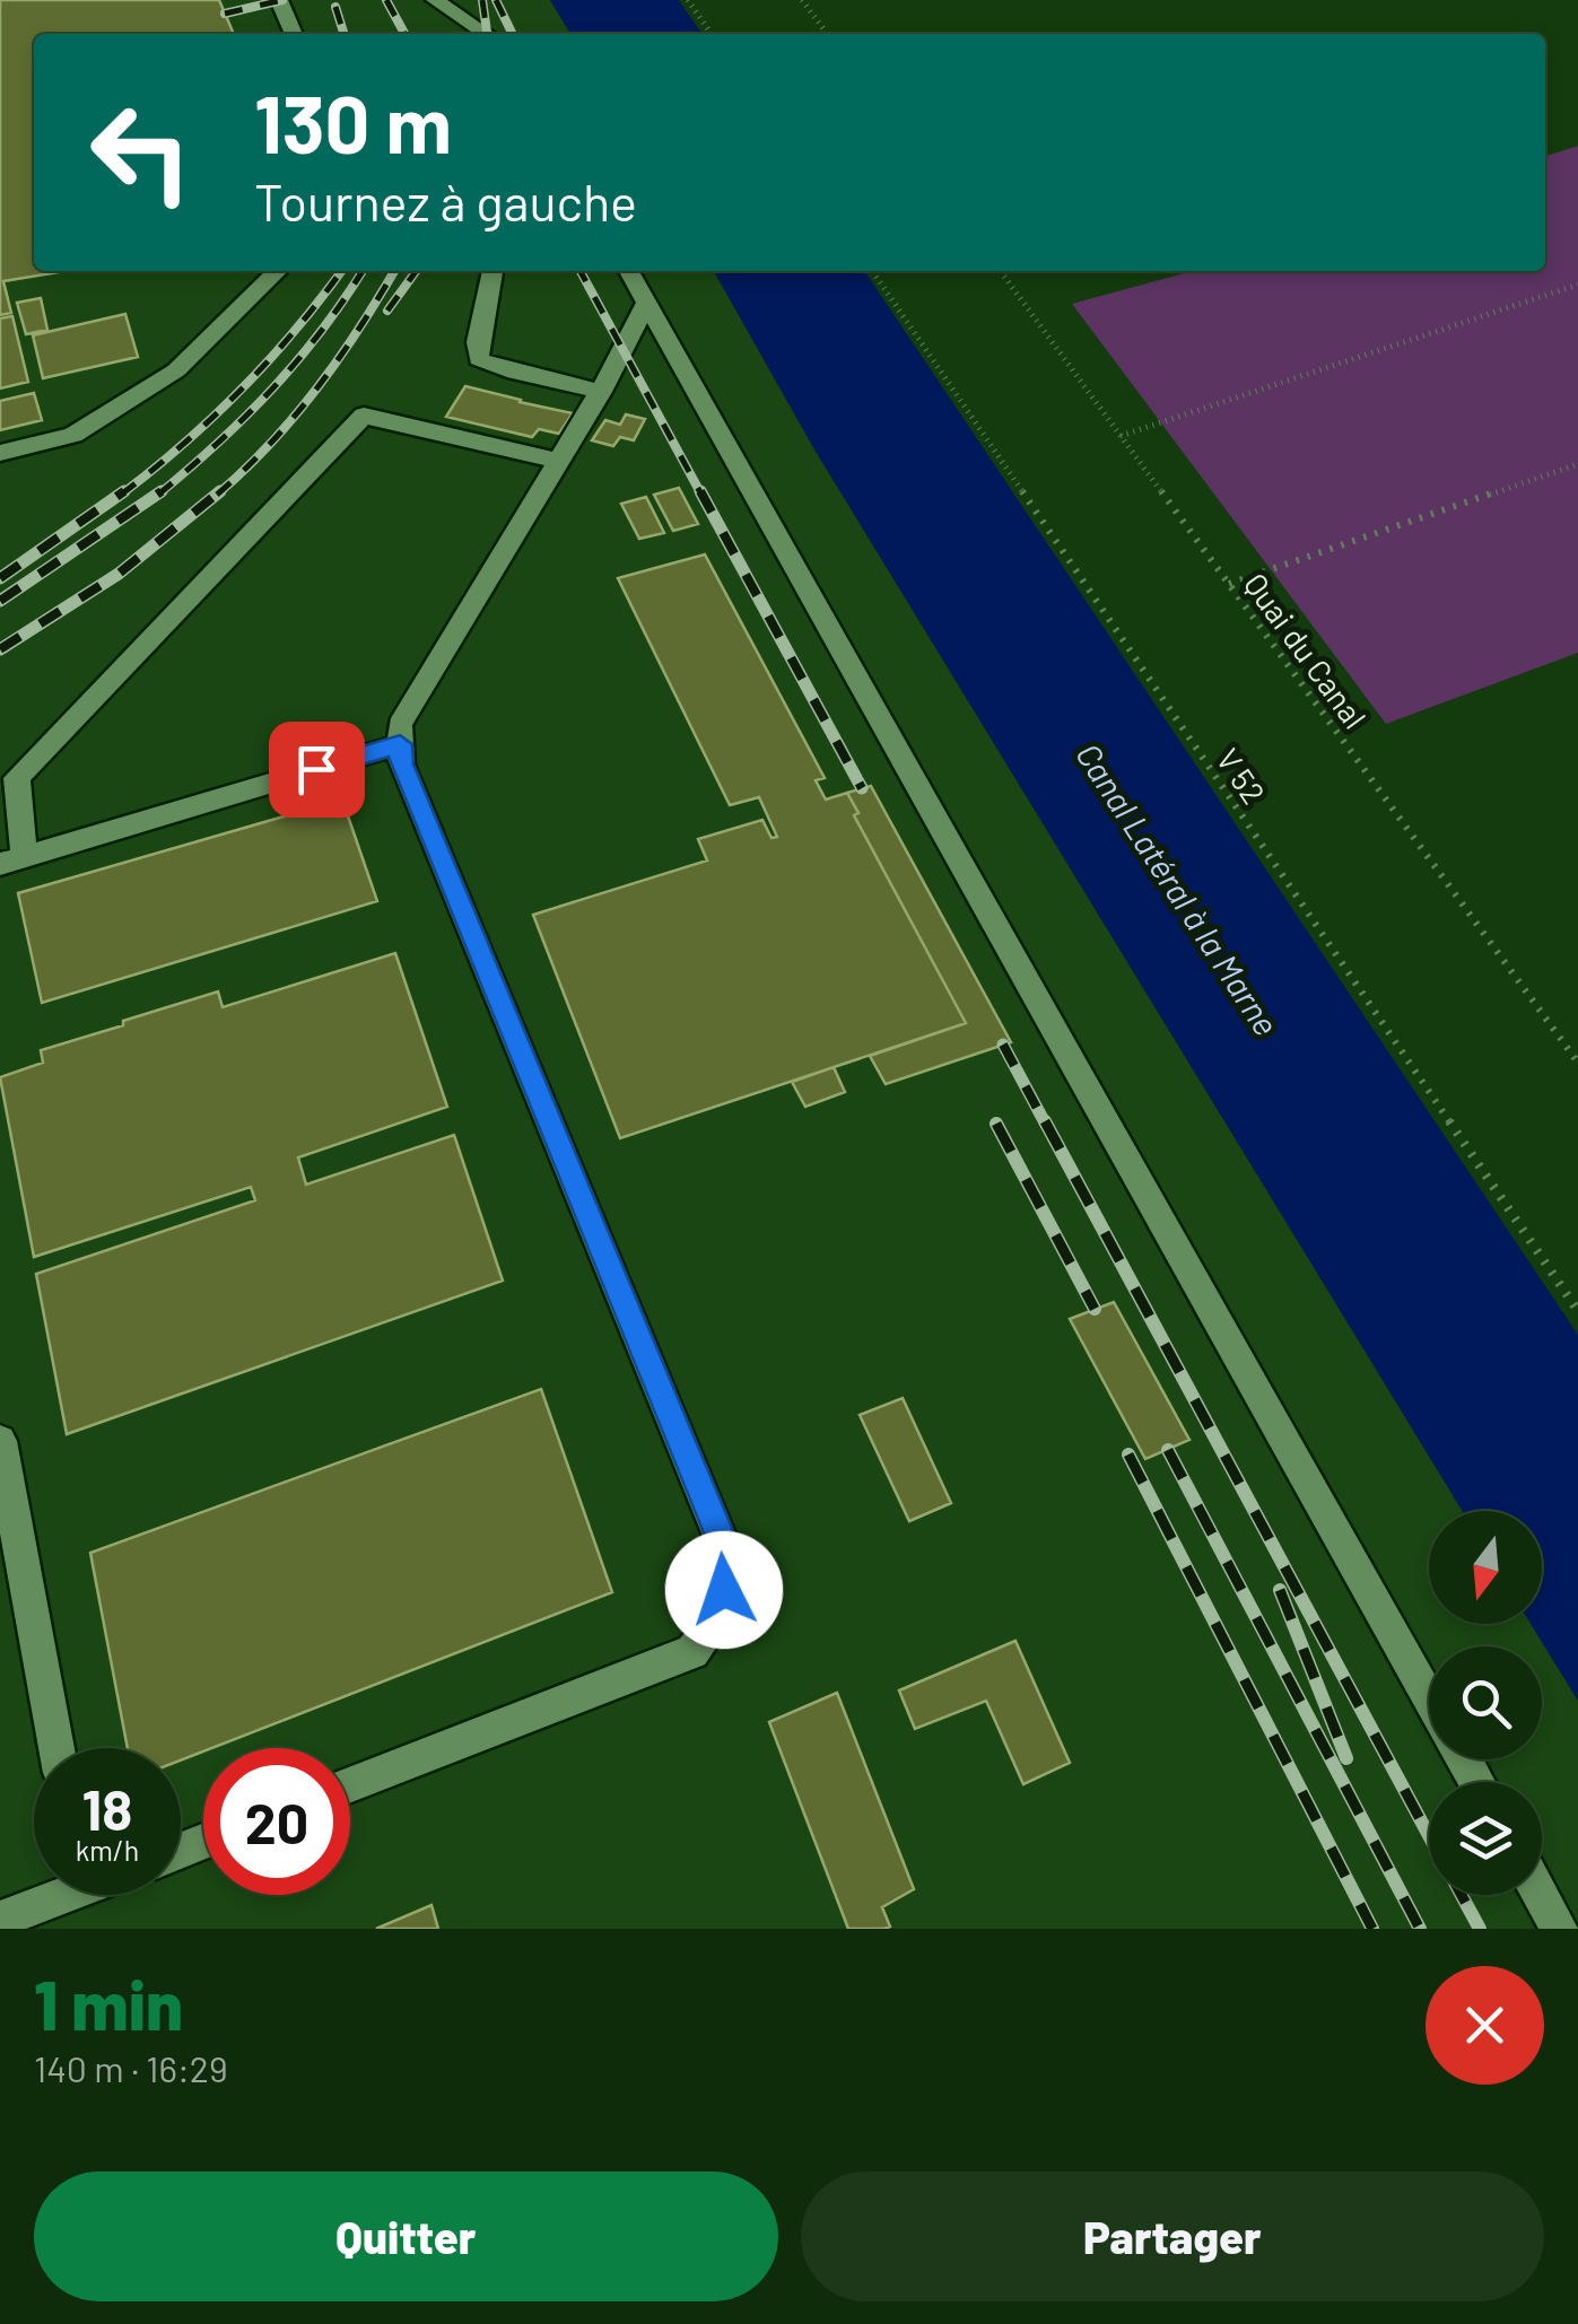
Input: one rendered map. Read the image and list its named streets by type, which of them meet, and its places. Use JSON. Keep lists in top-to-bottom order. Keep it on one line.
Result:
{"streets":{"path":["Quai du Canal","V 52"]},"water":["Canal Latéral à la Marne"],"north":"bottom","page":{"turn":["130 m","Tournez à gauche"],"speed":"18 km/h","limit":"20","heading":["1 min","140 m · 16:29"],"buttons":["Quitter","Partager"]}}
